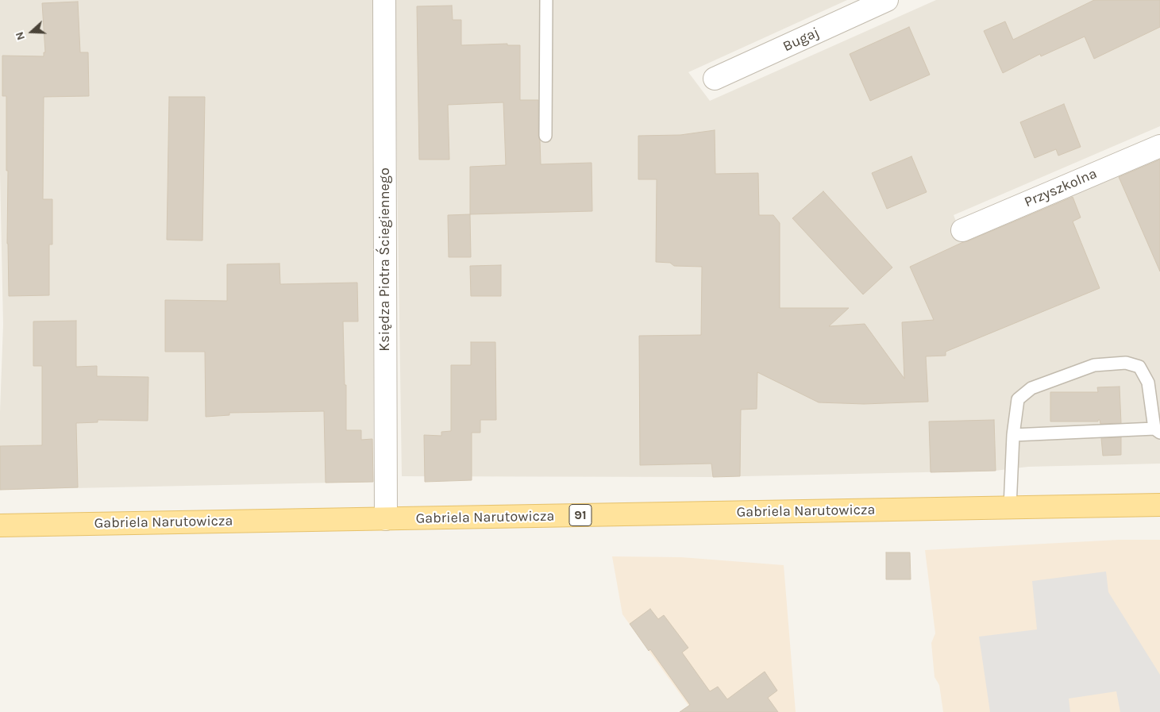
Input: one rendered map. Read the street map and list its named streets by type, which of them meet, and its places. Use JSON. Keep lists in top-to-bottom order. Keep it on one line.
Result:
{"streets":{"main road":["Gabriela Narutowicza","91"],"street":["Bugaj","Przyszkolna","Księdza Piotra Ściegiennego"]},"crossings":[["Księdza Piotra Ściegiennego","Gabriela Narutowicza"]],"north":"left"}
